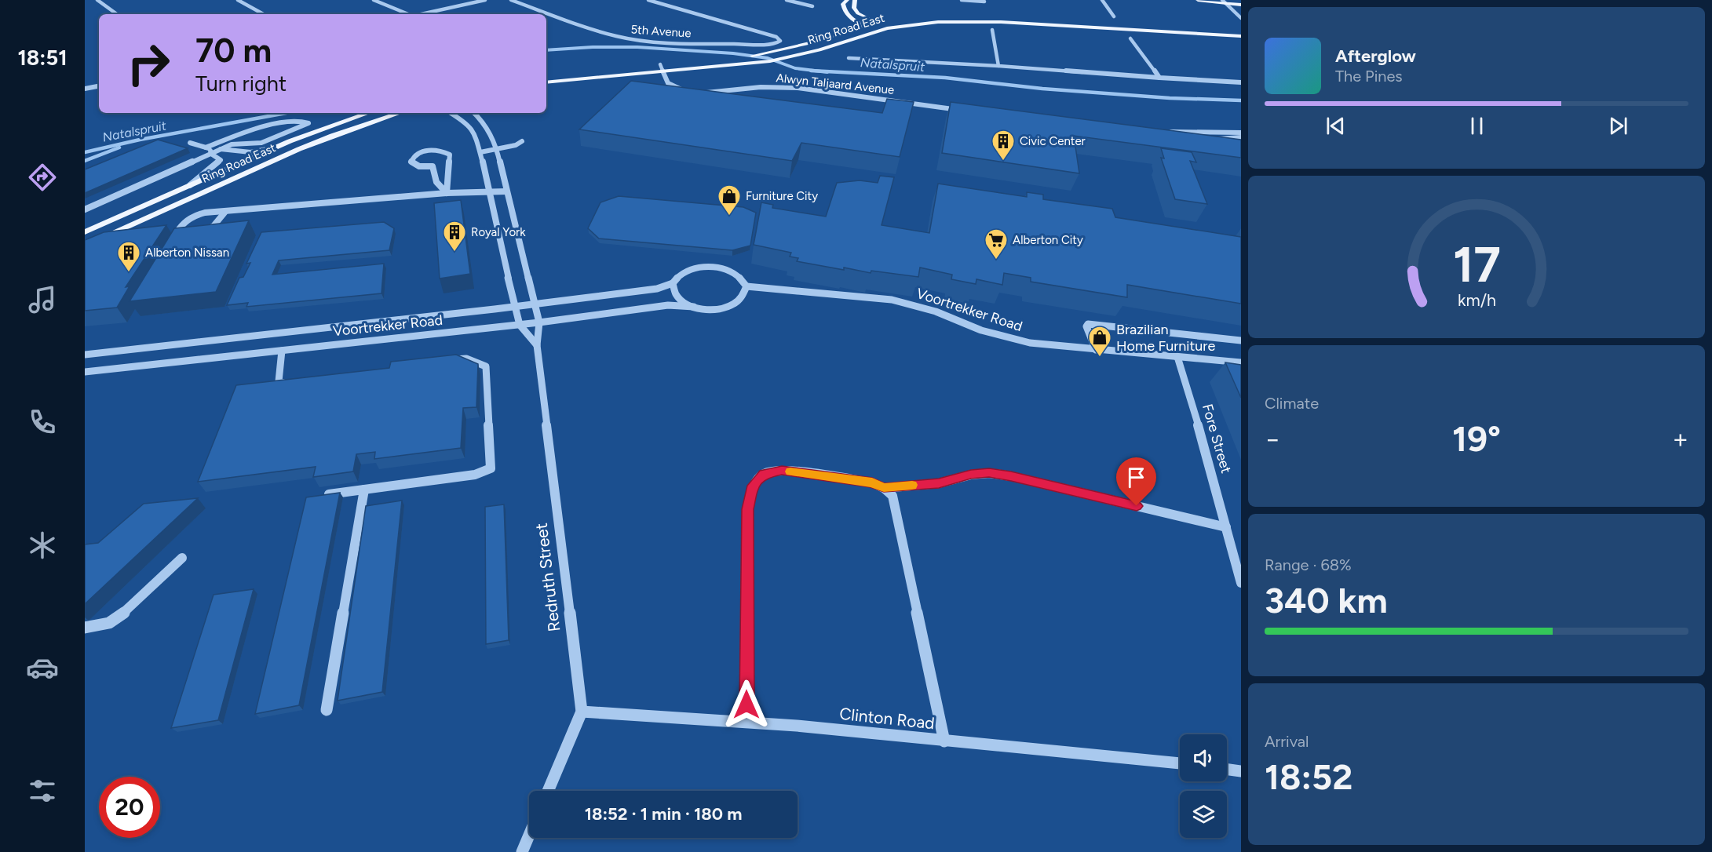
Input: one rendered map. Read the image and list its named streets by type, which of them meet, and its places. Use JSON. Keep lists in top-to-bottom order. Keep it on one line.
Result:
{"streets":{"main road":["Ring Road East"],"street":["5th Avenue","Alwyn Taljaard Avenue","Voortrekker Road","Fore Street","Redruth Street","Clinton Road"]},"crossings":[["Voortrekker Road","Fore Street"],["Voortrekker Road","Redruth Street"],["Redruth Street","Clinton Road"]],"water":["Natalspruit"],"places":{"building":["Civic Center","Royal York","Alberton Nissan"],"shop":["Furniture City","Brazilian Home Furniture"],"supermarket":["Alberton City"]},"page":{"tabs":"18:51","turn":["70 m","Turn right"],"song":["Afterglow","The Pines"],"tile":["Climate",["Range · 68%","340 km"],["Arrival","18:52"]],"heat":["−","19°","+"],"limit":"20","trip":"18:52 · 1 min · 180 m","gauge":["17","km/h"]}}
